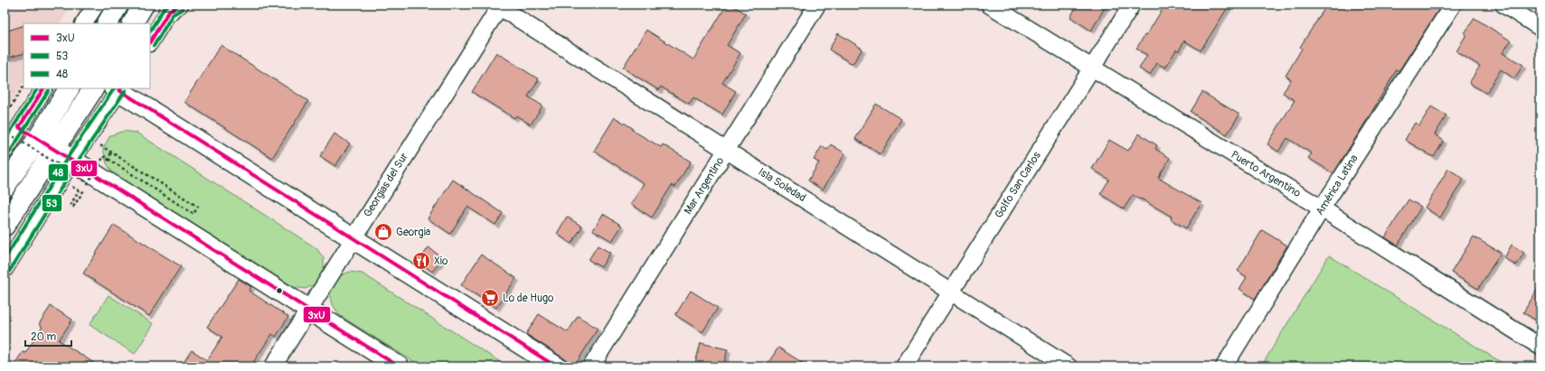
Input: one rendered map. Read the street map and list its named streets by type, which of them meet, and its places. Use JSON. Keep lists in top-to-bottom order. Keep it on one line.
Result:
{"streets":{"street":["Puerto Argentino","Georgias del Sur","Isla Soledad","Golfo San Carlos","América Latina","Mar Argentino"]},"crossings":[["Puerto Argentino","Golfo San Carlos"],["Puerto Argentino","América Latina"],["Georgias del Sur","Isla Soledad"],["Isla Soledad","Golfo San Carlos"],["Isla Soledad","Mar Argentino"]],"places":{"shop":["Georgia"],"restaurant":["Xio"],"supermarket":["Lo de Hugo"]},"lines":["transit line 3xU","transit line 48","transit line 53"],"legend":["3xU","53","48"],"scale_bar":"20 m"}
